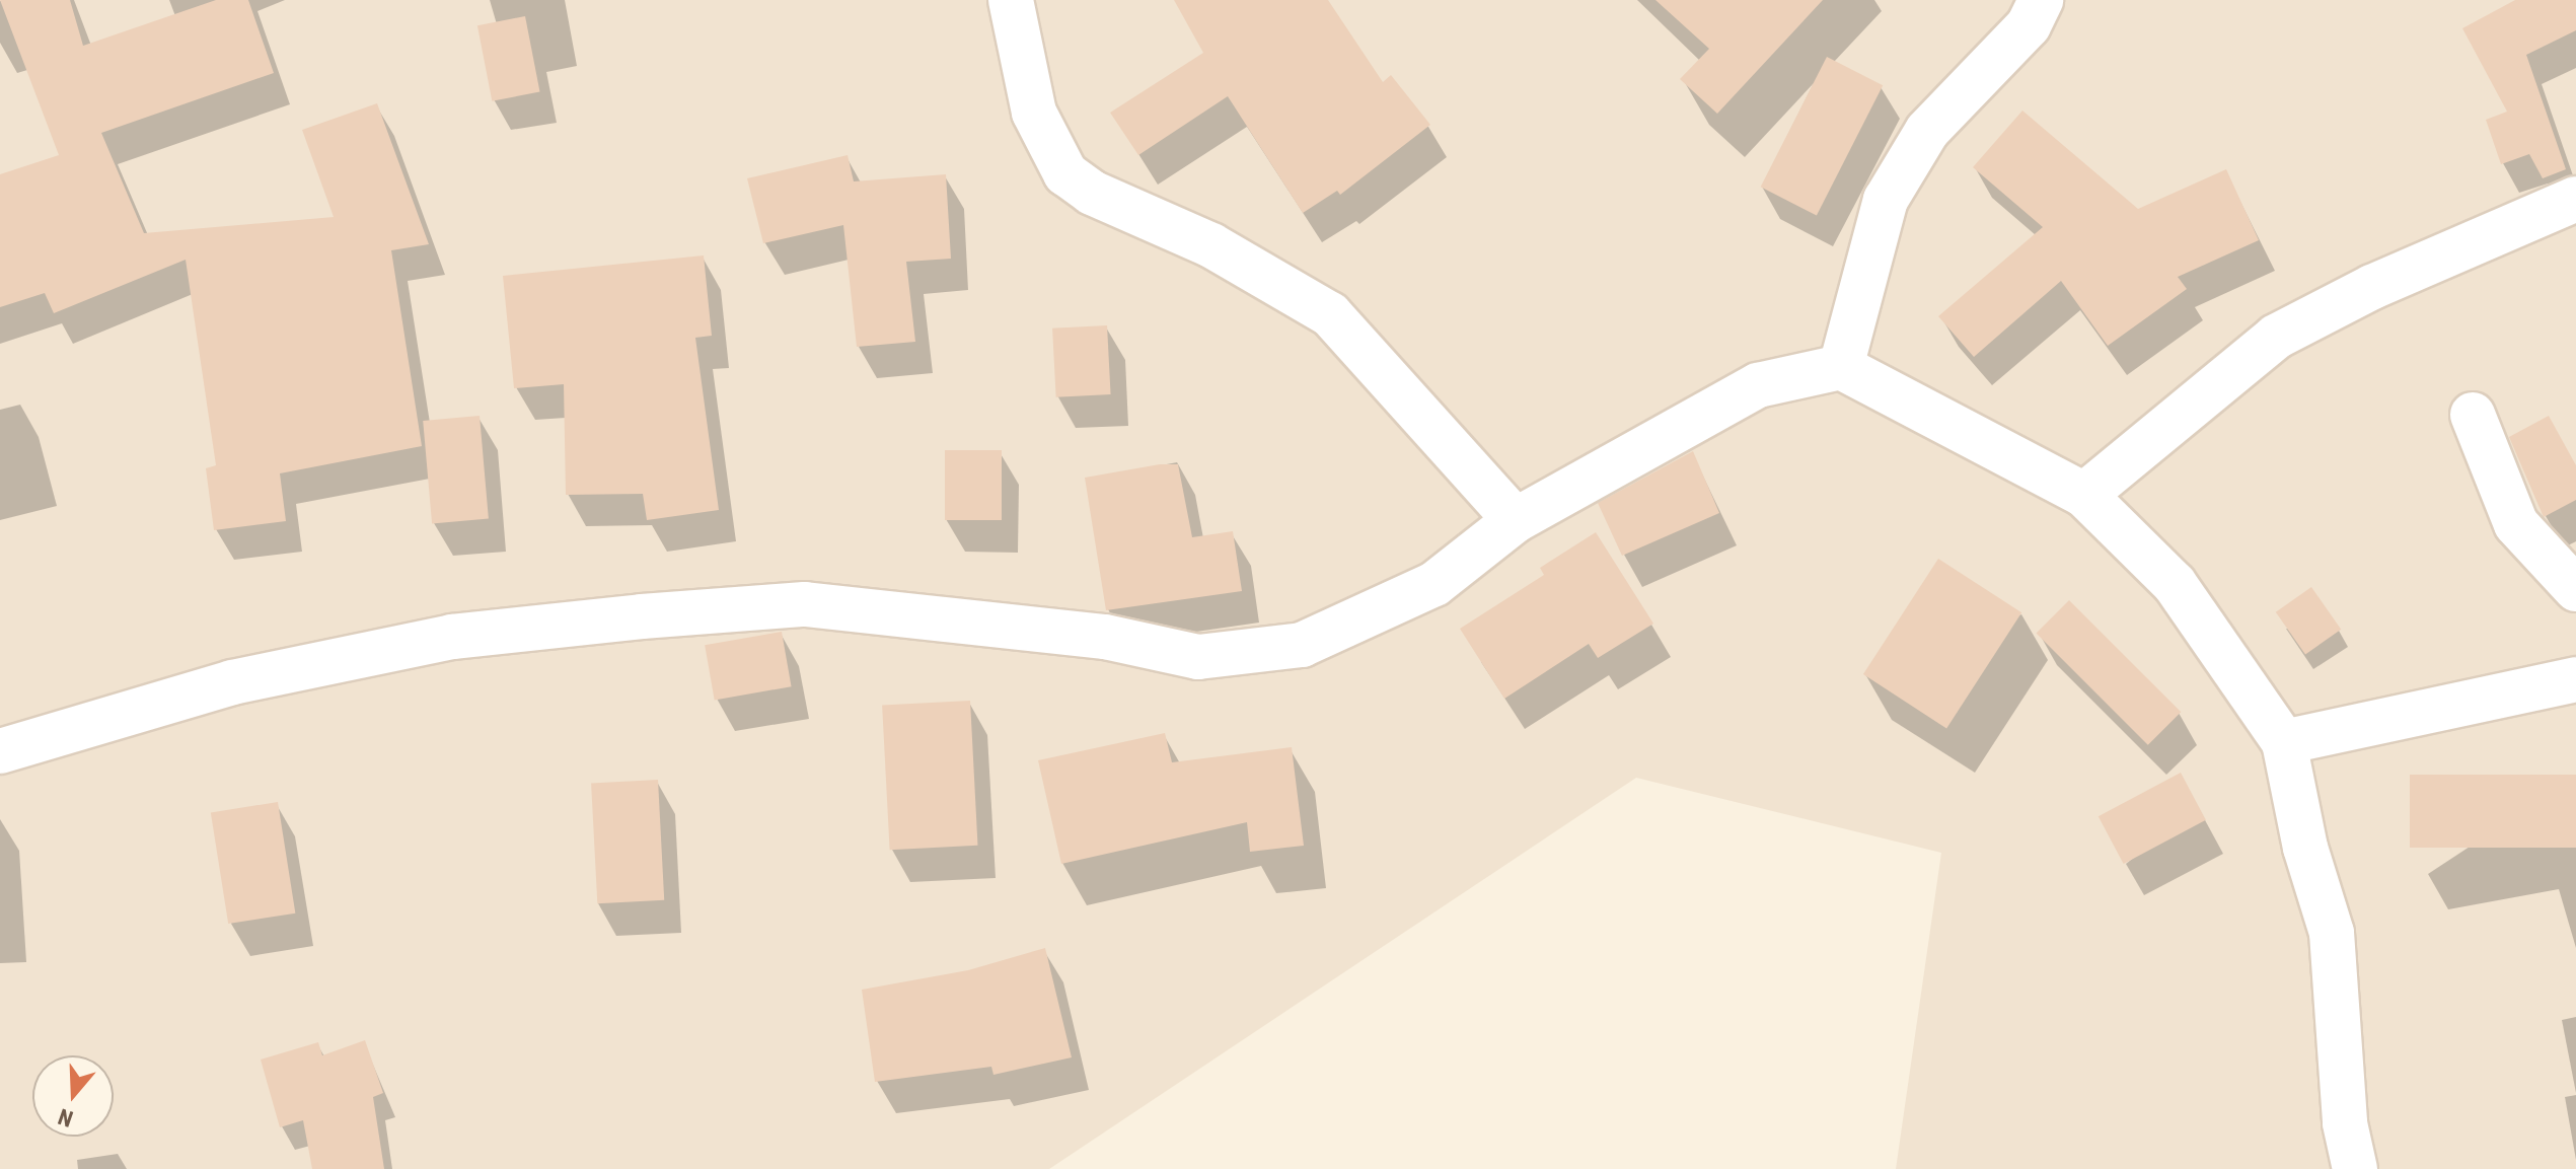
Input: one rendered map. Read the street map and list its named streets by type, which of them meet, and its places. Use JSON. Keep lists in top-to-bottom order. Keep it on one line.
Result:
{"north":"bottom"}
